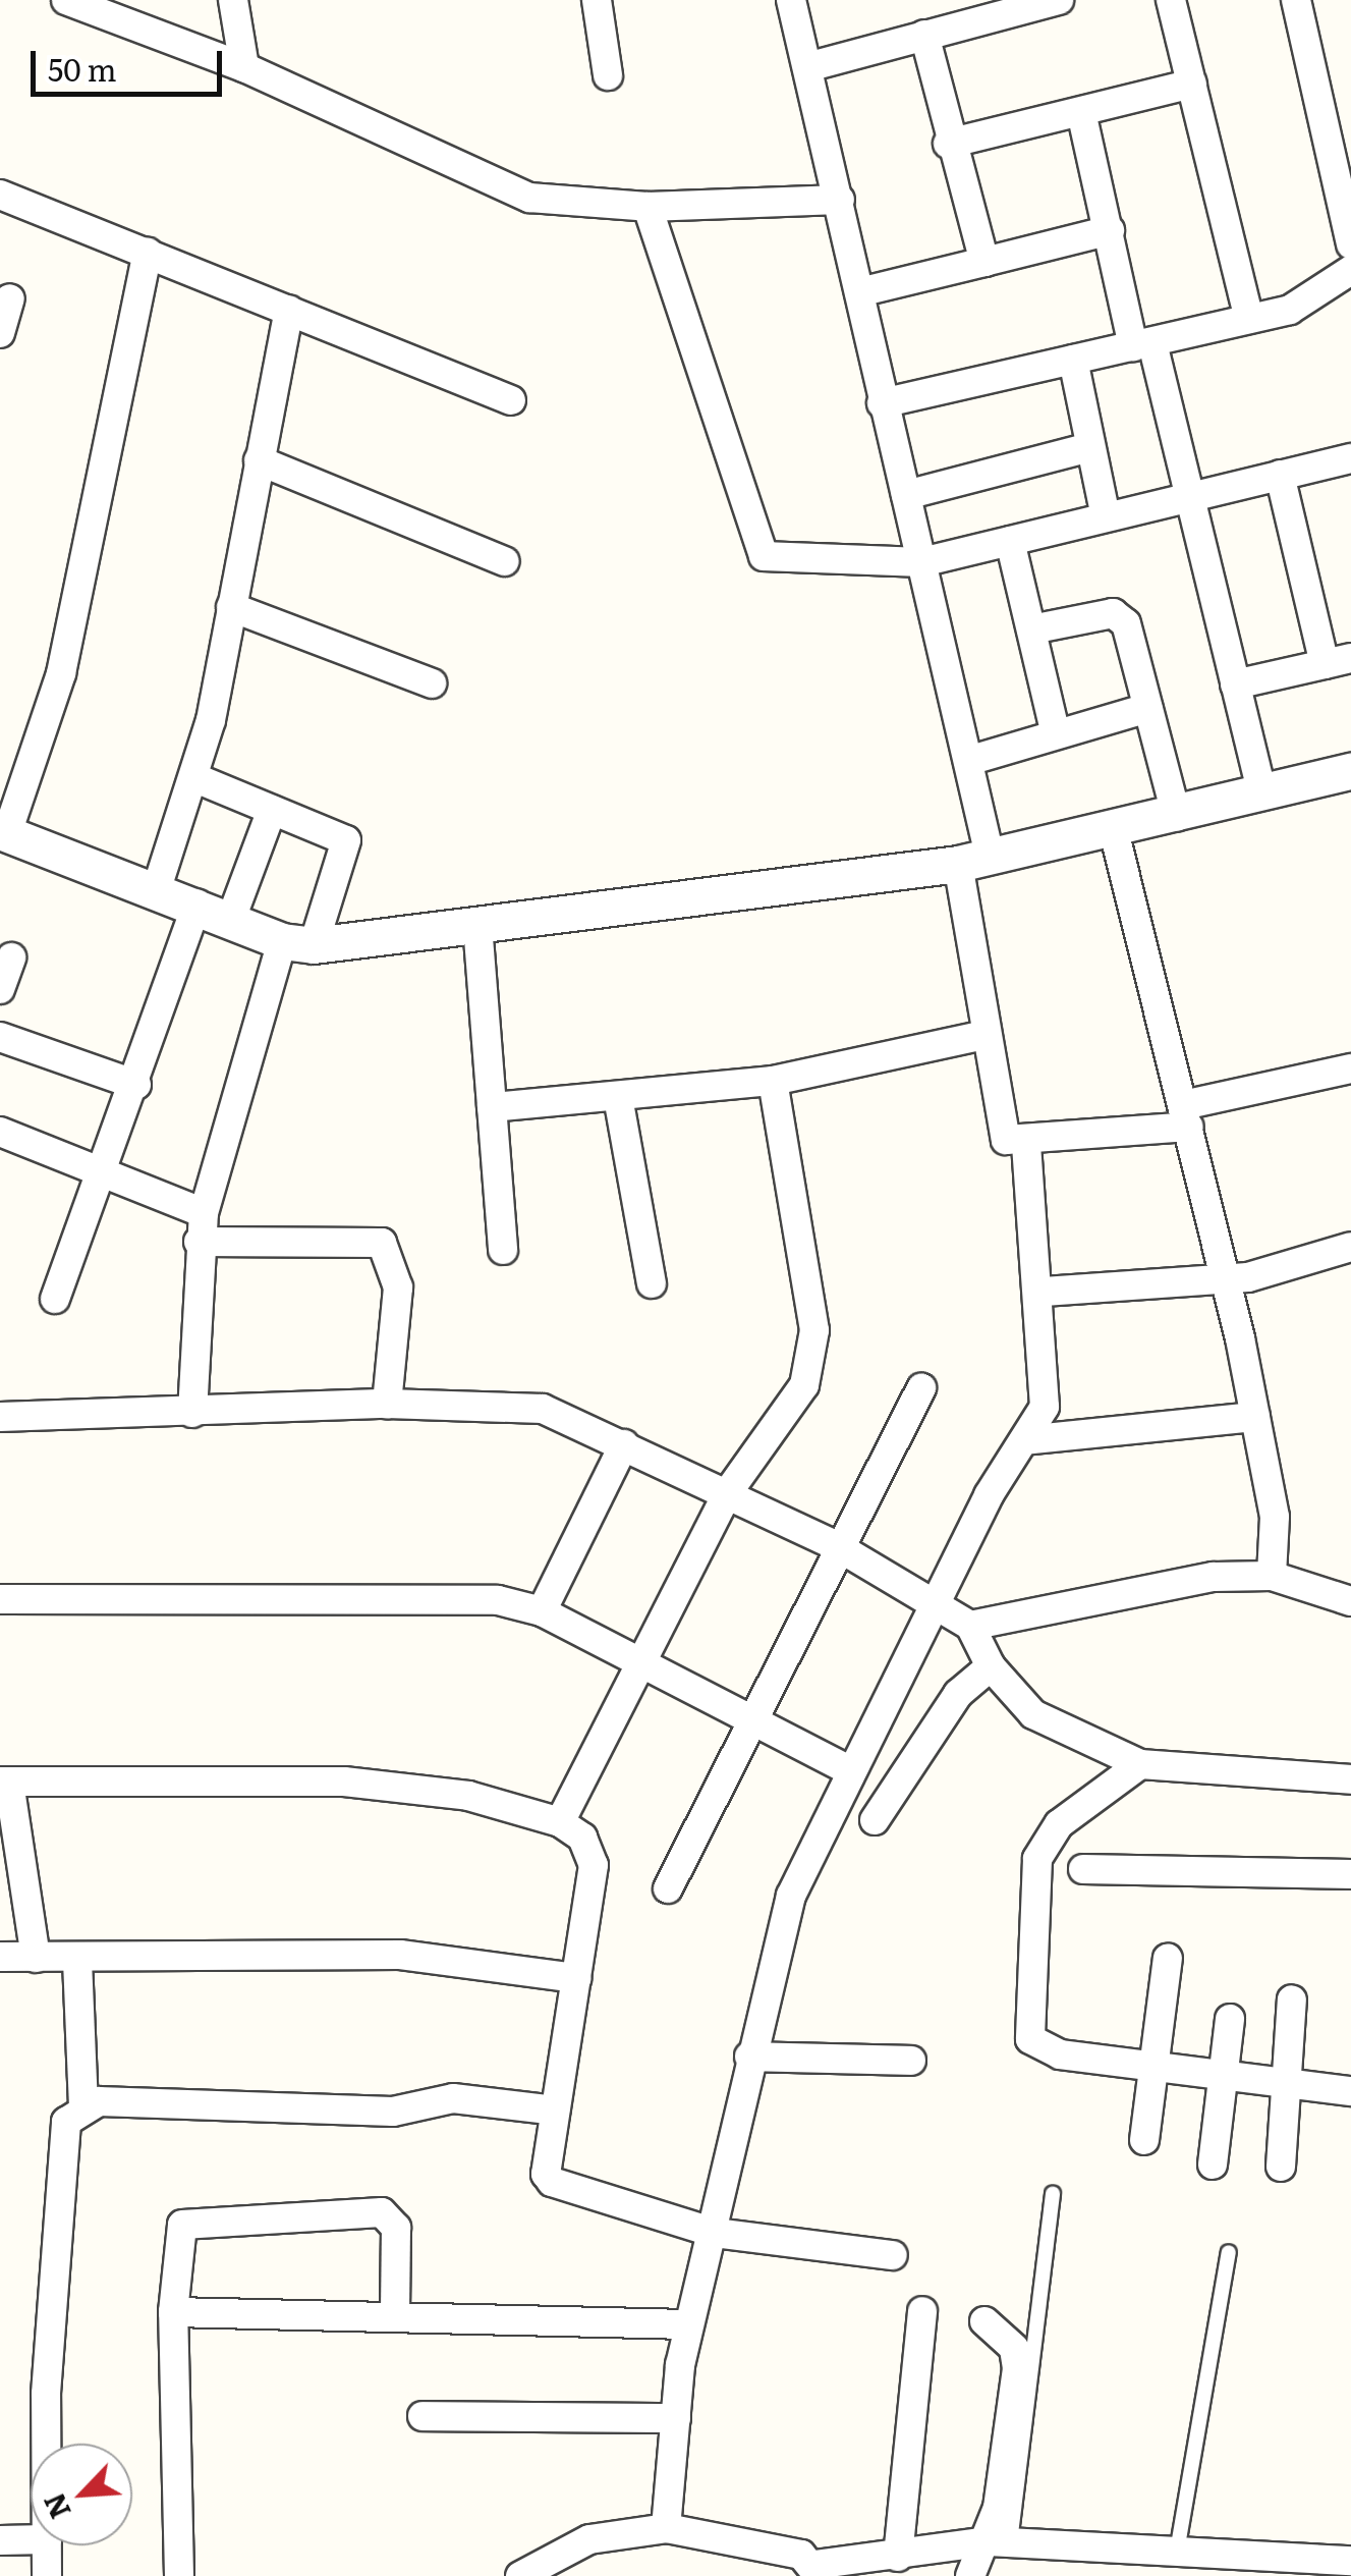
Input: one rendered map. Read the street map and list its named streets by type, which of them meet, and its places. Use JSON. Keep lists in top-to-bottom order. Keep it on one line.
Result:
{"scale_bar":"50 m","north":"bottom left"}
